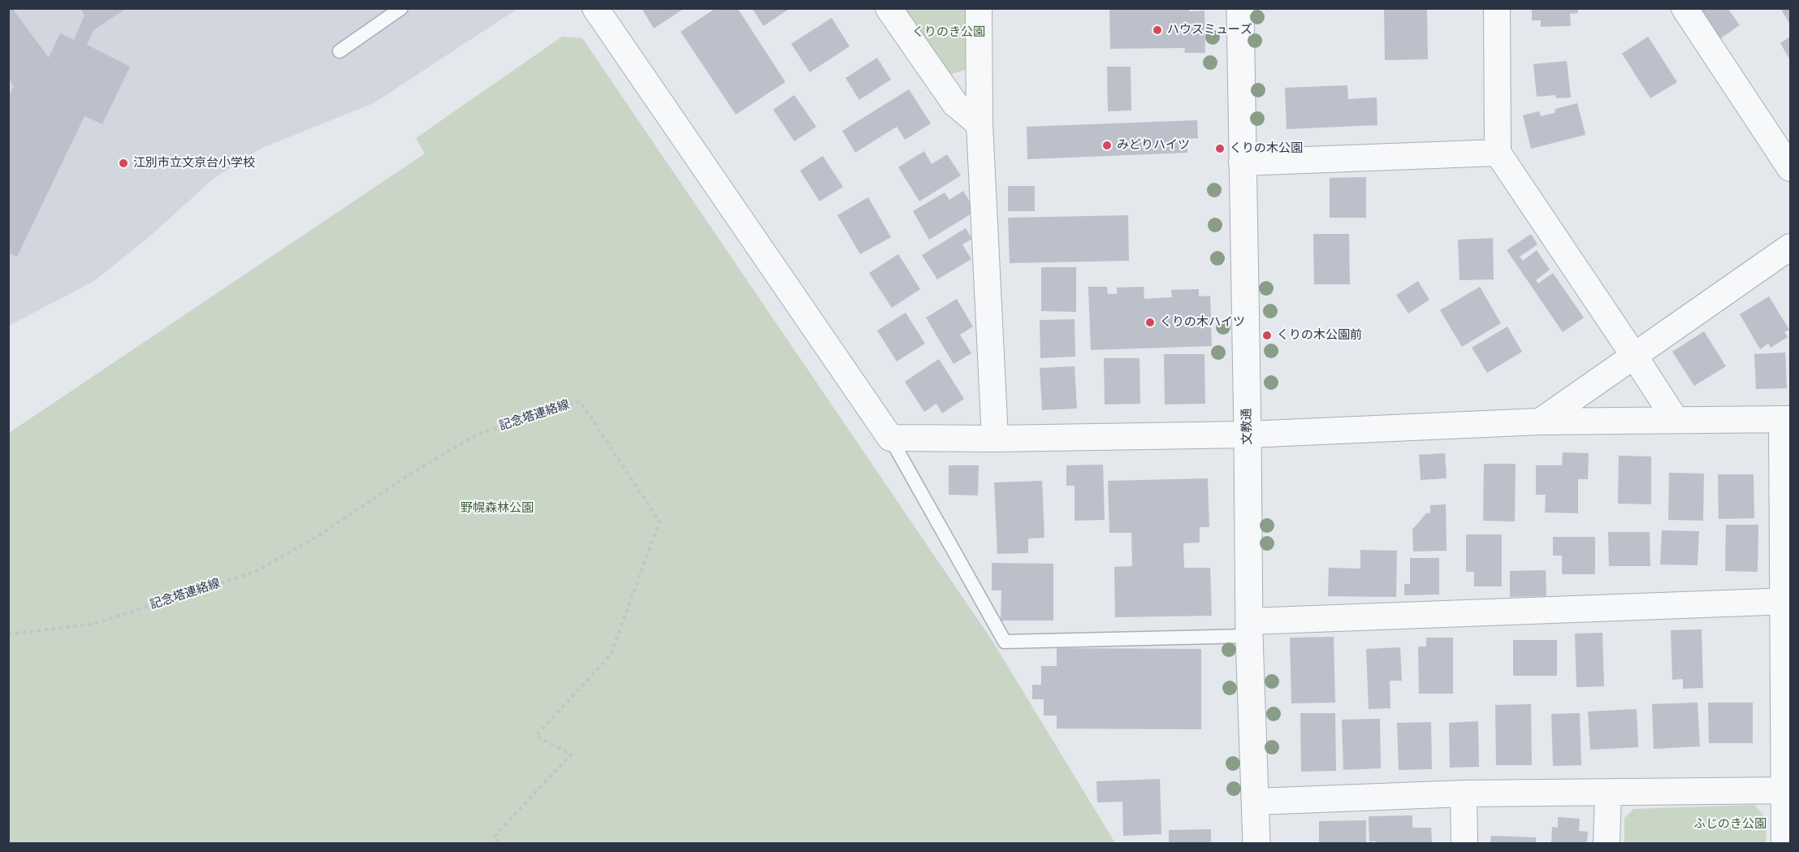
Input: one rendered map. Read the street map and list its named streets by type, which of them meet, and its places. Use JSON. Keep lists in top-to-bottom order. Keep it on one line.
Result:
{"streets":{"street":["文教通"],"path":["記念塔連絡線"]},"parks":["くりのき公園","野幌森林公園","ふじのき公園"],"places":["ハウスミューズ","みどりハイツ","くりの木公園","江別市立文京台小学校","くりの木ハイツ","くりの木公園前"]}
